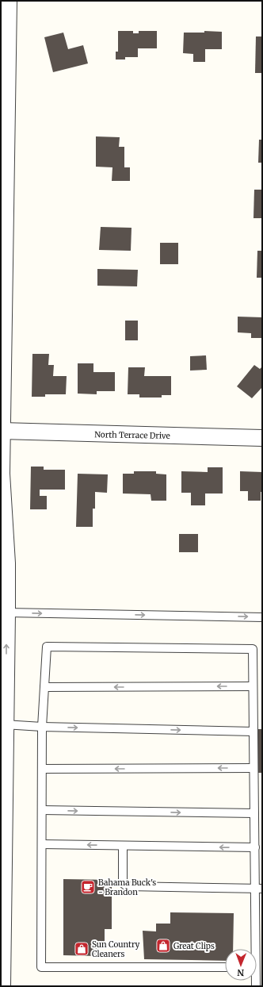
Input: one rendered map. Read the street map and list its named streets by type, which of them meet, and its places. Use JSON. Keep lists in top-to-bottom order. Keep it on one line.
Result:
{"streets":{"street":["North Terrace Drive"]},"places":{"cafe":["Bahama Buck's - Brandon"],"shop":["Great Clips","Sun Country Cleaners"]},"north":"bottom"}
